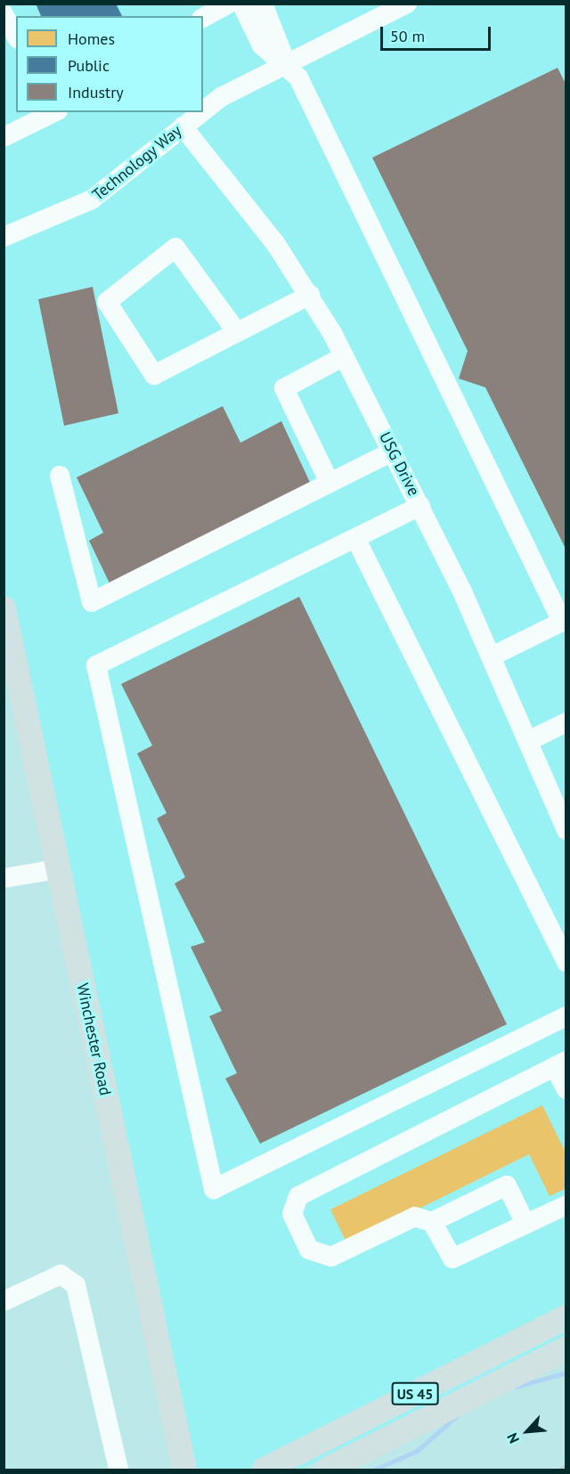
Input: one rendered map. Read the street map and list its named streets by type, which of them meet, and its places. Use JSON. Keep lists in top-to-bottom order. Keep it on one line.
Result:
{"streets":{"main road":["Winchester Road","US 45"],"street":["Technology Way","USG Drive"]},"crossings":[["Technology Way","USG Drive"]],"legend":["Homes","Public","Industry"],"scale_bar":"50 m","north":"bottom left"}
